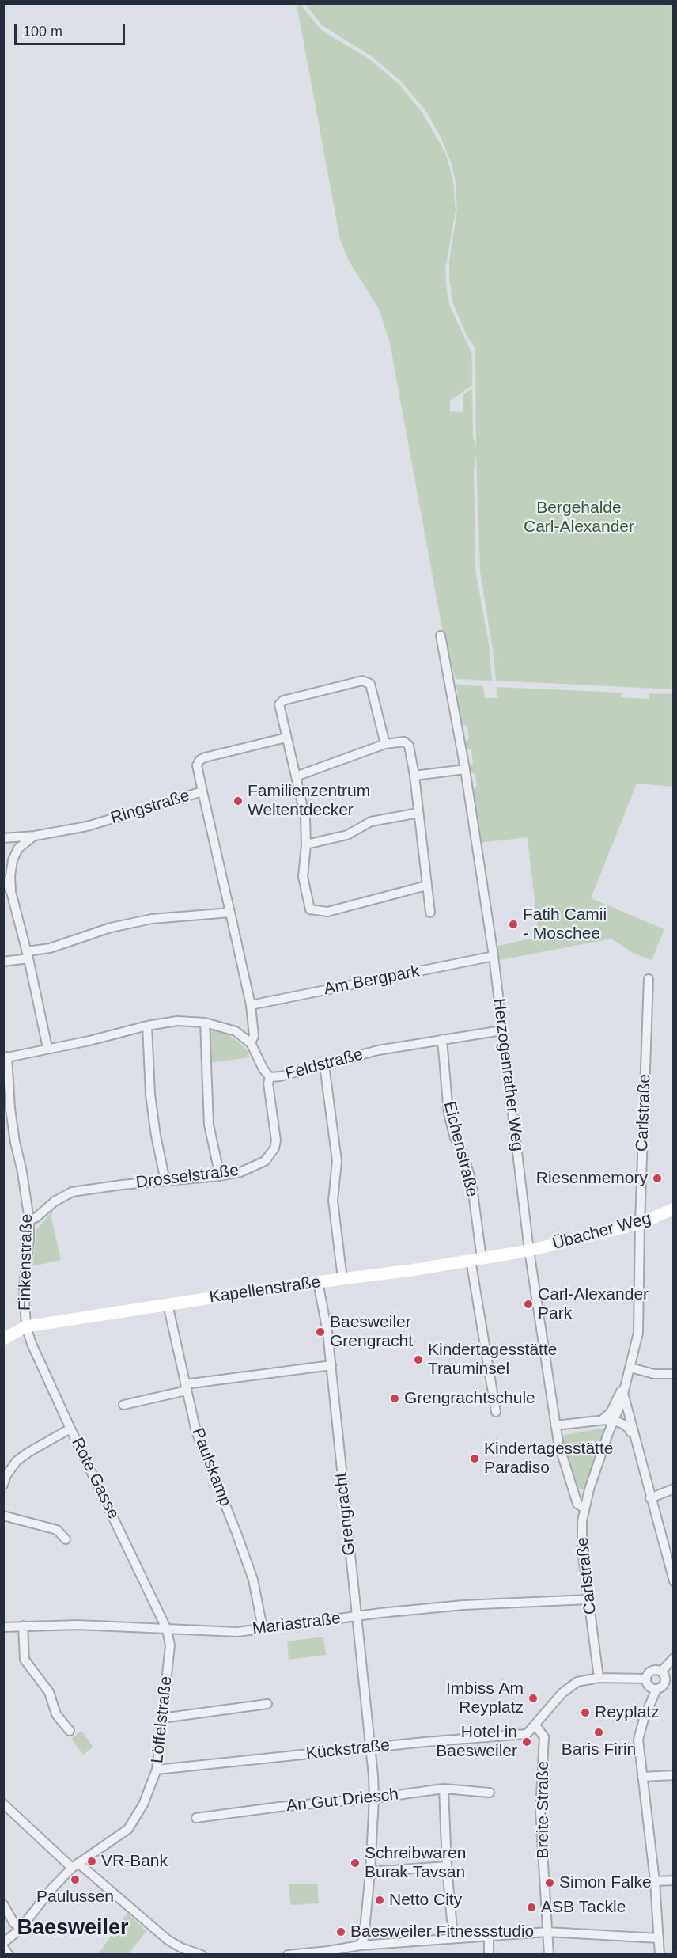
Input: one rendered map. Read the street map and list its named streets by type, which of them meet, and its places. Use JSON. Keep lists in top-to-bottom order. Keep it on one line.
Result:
{"streets":{"street":["Ringstraße","Am Bergpark","Feldstraße","Herzogenrather Weg","Carlstraße","Eichenstraße","Drosselstraße","Übacher Weg","Finkenstraße","Kapellenstraße","Paulskamp","Rote Gasse","Grengracht","Mariastraße","Löffelstraße","Kückstraße","An Gut Driesch","Breite Straße"]},"crossings":[["Ringstraße","Am Bergpark"],["Ringstraße","Feldstraße"],["Am Bergpark","Herzogenrather Weg"],["Feldstraße","Herzogenrather Weg"],["Feldstraße","Eichenstraße"],["Feldstraße","Drosselstraße"],["Feldstraße","Finkenstraße"],["Herzogenrather Weg","Carlstraße"],["Herzogenrather Weg","Übacher Weg"],["Herzogenrather Weg","Kapellenstraße"],["Carlstraße","Übacher Weg"],["Carlstraße","Mariastraße"],["Eichenstraße","Kapellenstraße"],["Drosselstraße","Finkenstraße"],["Übacher Weg","Kapellenstraße"],["Finkenstraße","Kapellenstraße"],["Finkenstraße","Rote Gasse"],["Kapellenstraße","Paulskamp"],["Kapellenstraße","Rote Gasse"],["Kapellenstraße","Grengracht"],["Paulskamp","Mariastraße"],["Rote Gasse","Mariastraße"],["Rote Gasse","Löffelstraße"],["Grengracht","Mariastraße"],["Grengracht","Kückstraße"],["Grengracht","An Gut Driesch"],["Mariastraße","Löffelstraße"],["Löffelstraße","Kückstraße"],["Kückstraße","Breite Straße"]],"districts":["Baesweiler"],"parks":["Bergehalde Carl-Alexander"],"places":["Familienzentrum Weltentdecker","Fatih Camii - Moschee","Riesenmemory","Carl-Alexander Park","Baesweiler Grengracht","Kindertagesstätte Trauminsel","Grengrachtschule","Kindertagesstätte Paradiso","Imbiss Am Reyplatz","Reyplatz","Baris Firin","Hotel in Baesweiler","VR-Bank","Schreibwaren Burak Tavsan","Paulussen","Simon Falke","Netto City","ASB Tackle","Baesweiler Fitnessstudio"],"scale_bar":"100 m"}
